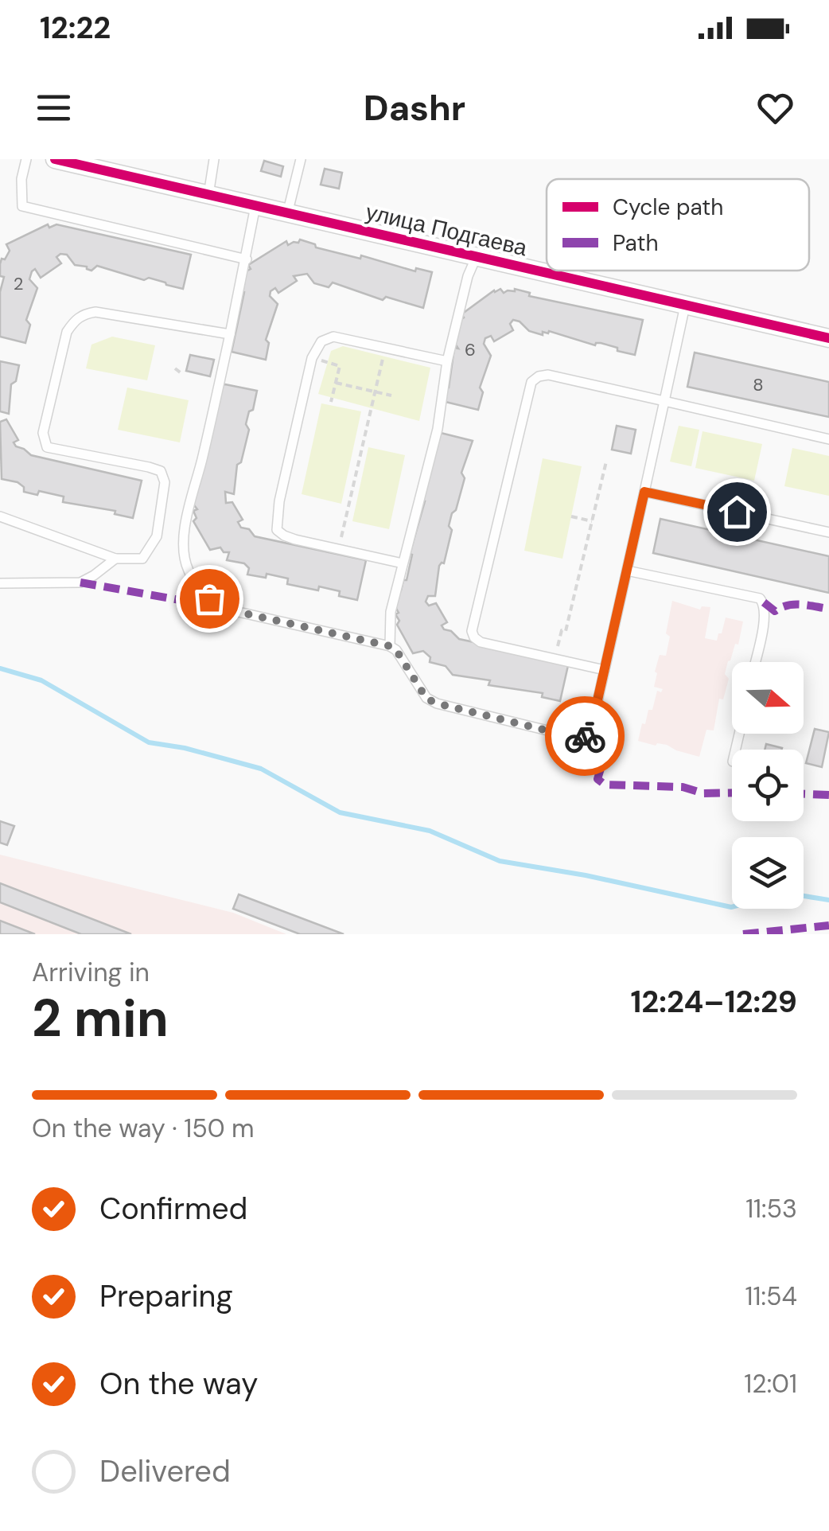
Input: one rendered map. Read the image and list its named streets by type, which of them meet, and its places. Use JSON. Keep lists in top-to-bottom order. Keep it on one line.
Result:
{"streets":{"street":["улица Подгаева"]},"house_numbers":["2","6","8"],"legend":["Cycle path","Path"],"north":"right","page":{"status":"12:22","header":"Dashr","heading":["2 min","Arriving in","12:24–12:29"],"bar":"On the way · 150 m","list":[["Confirmed","11:53"],["Preparing","11:54"],["On the way","12:01"],"Delivered"]}}
